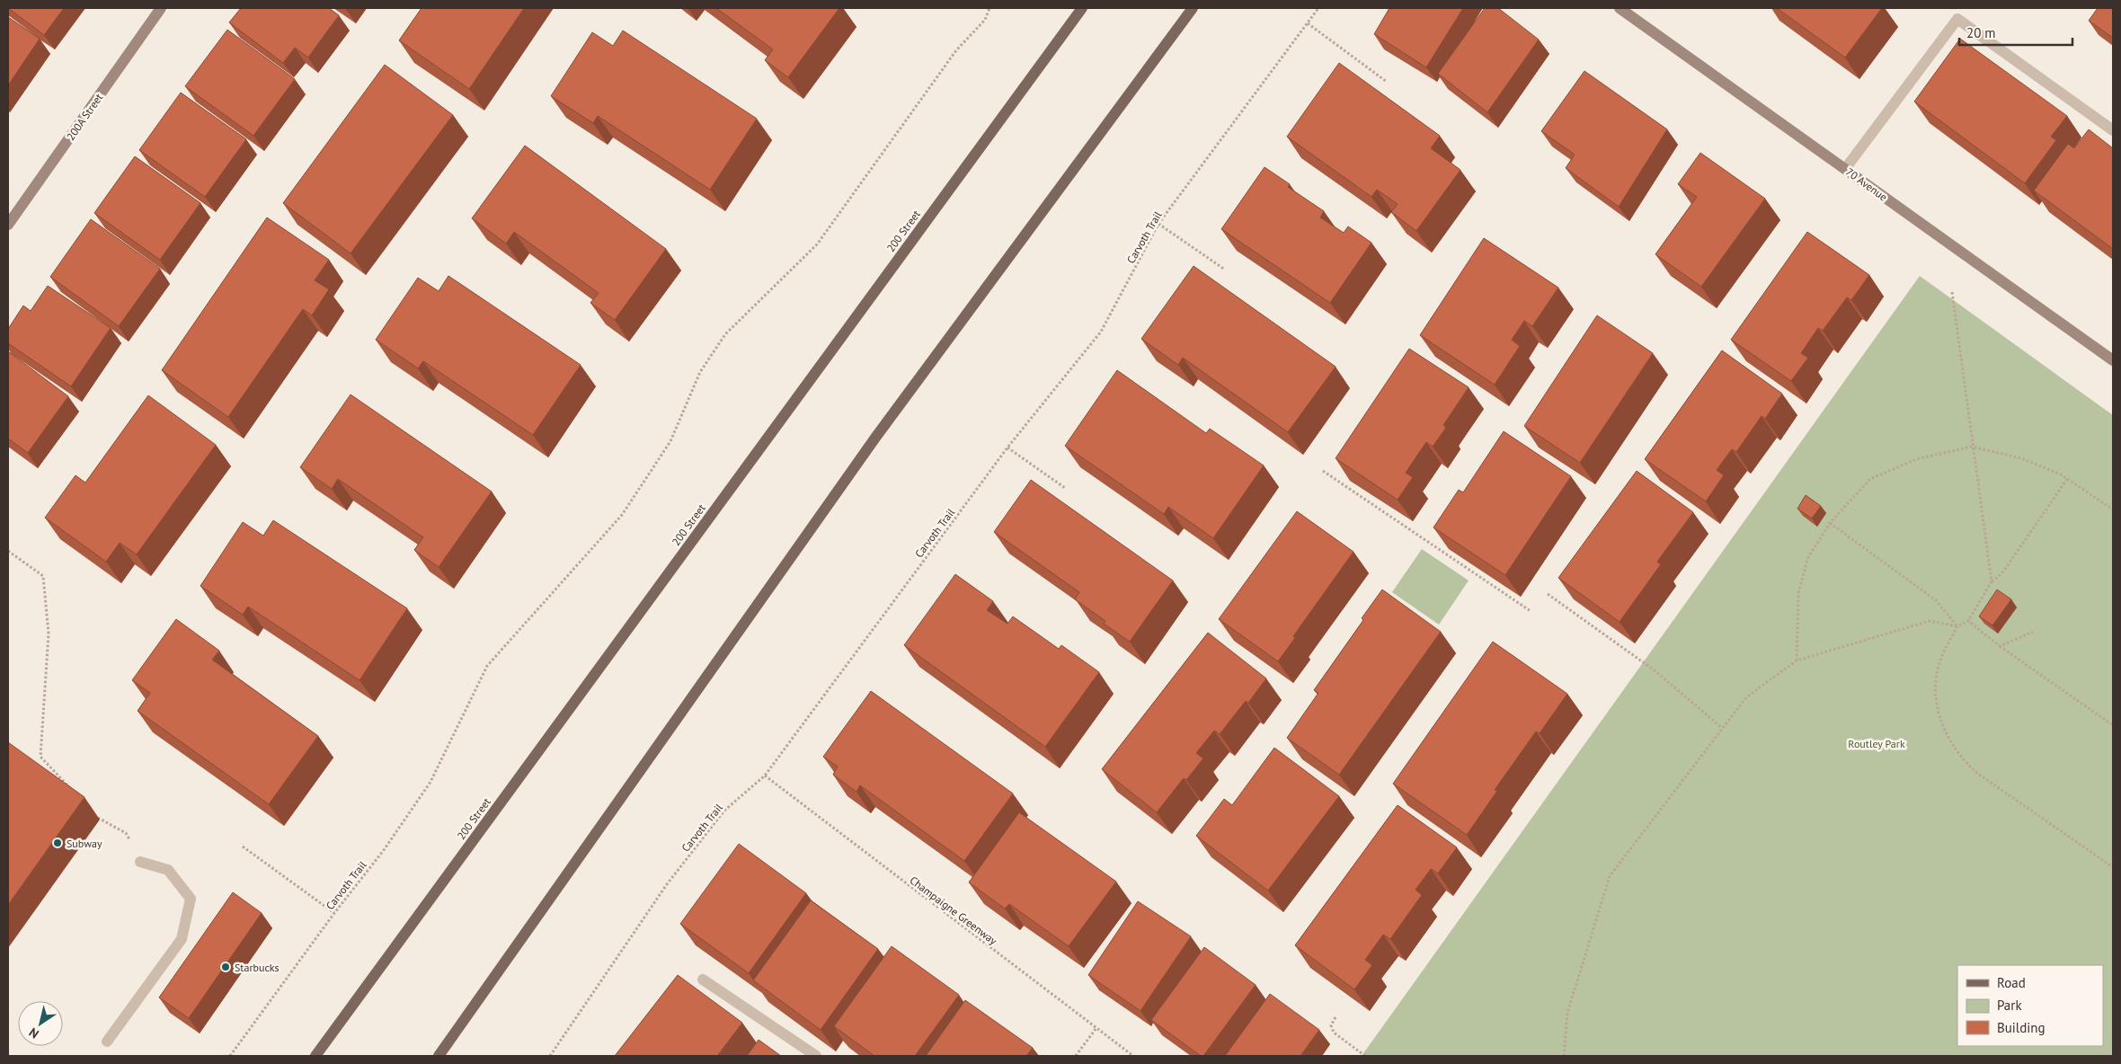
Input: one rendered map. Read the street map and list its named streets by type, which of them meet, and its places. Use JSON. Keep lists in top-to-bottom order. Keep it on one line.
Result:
{"streets":{"main road":["200 Street"],"street":["200A Street","70 Avenue"],"path":["Carvoth Trail","Champaigne Greenway"]},"crossings":[["Carvoth Trail","Champaigne Greenway"]],"parks":["Routley Park"],"places":["Subway","Starbucks"],"legend":["Road","Park","Building"],"scale_bar":"20 m","north":"bottom left"}
